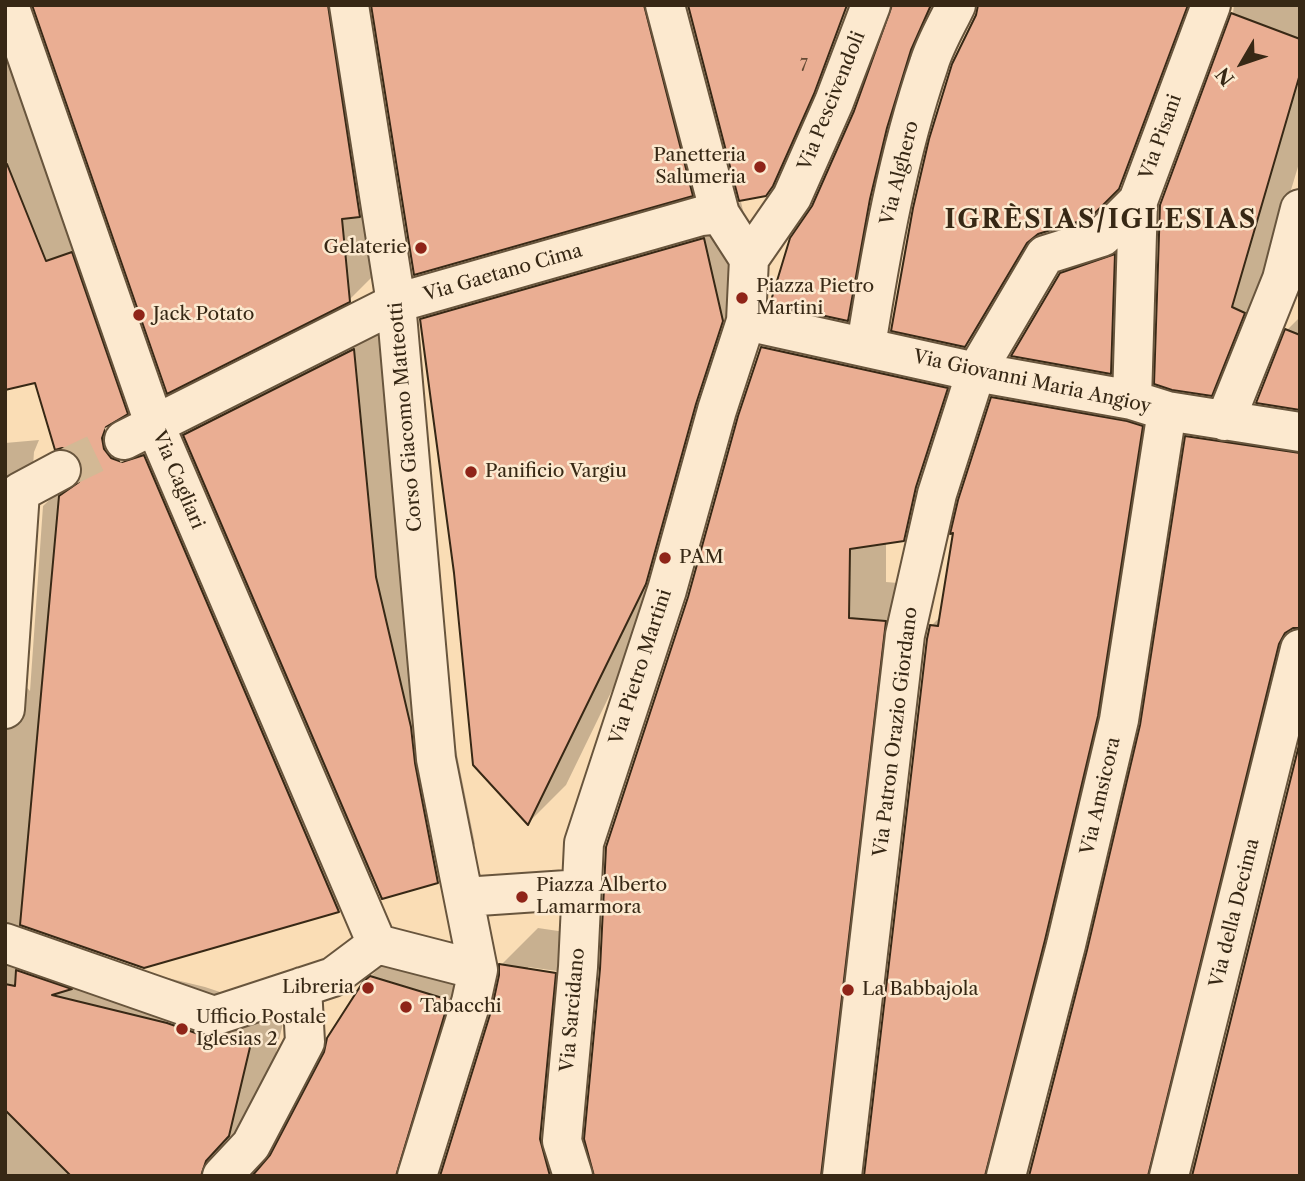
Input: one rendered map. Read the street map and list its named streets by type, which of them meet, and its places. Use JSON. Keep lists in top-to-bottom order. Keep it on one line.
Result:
{"streets":{"street":["Via Pescivendoli","Via Pisani","Via Alghero","Via Gaetano Cima","Via Giovanni Maria Angioy","Corso Giacomo Matteotti","Via Cagliari","Via Pietro Martini","Via Patron Orazio Giordano","Via Amsicora","Via della Decima","Via Sarcidano"]},"crossings":[["Via Pisani","Via Giovanni Maria Angioy"],["Via Pisani","Via Patron Orazio Giordano"],["Via Pisani","Via Amsicora"],["Via Alghero","Via Giovanni Maria Angioy"],["Via Gaetano Cima","Corso Giacomo Matteotti"],["Via Gaetano Cima","Via Cagliari"],["Via Giovanni Maria Angioy","Via Pietro Martini"],["Via Giovanni Maria Angioy","Via Patron Orazio Giordano"],["Via Giovanni Maria Angioy","Via Amsicora"],["Via Pietro Martini","Via Sarcidano"]],"districts":["IGRÈSIAS/IGLESIAS"],"places":["Panetteria Salumeria","Gelaterie","Piazza Pietro Martini","Jack Potato","Panificio Vargiu","PAM","Piazza Alberto Lamarmora","Libreria","La Babbajola","Tabacchi","Ufficio Postale Iglesias 2"],"house_numbers":["7"],"north":"bottom left"}
